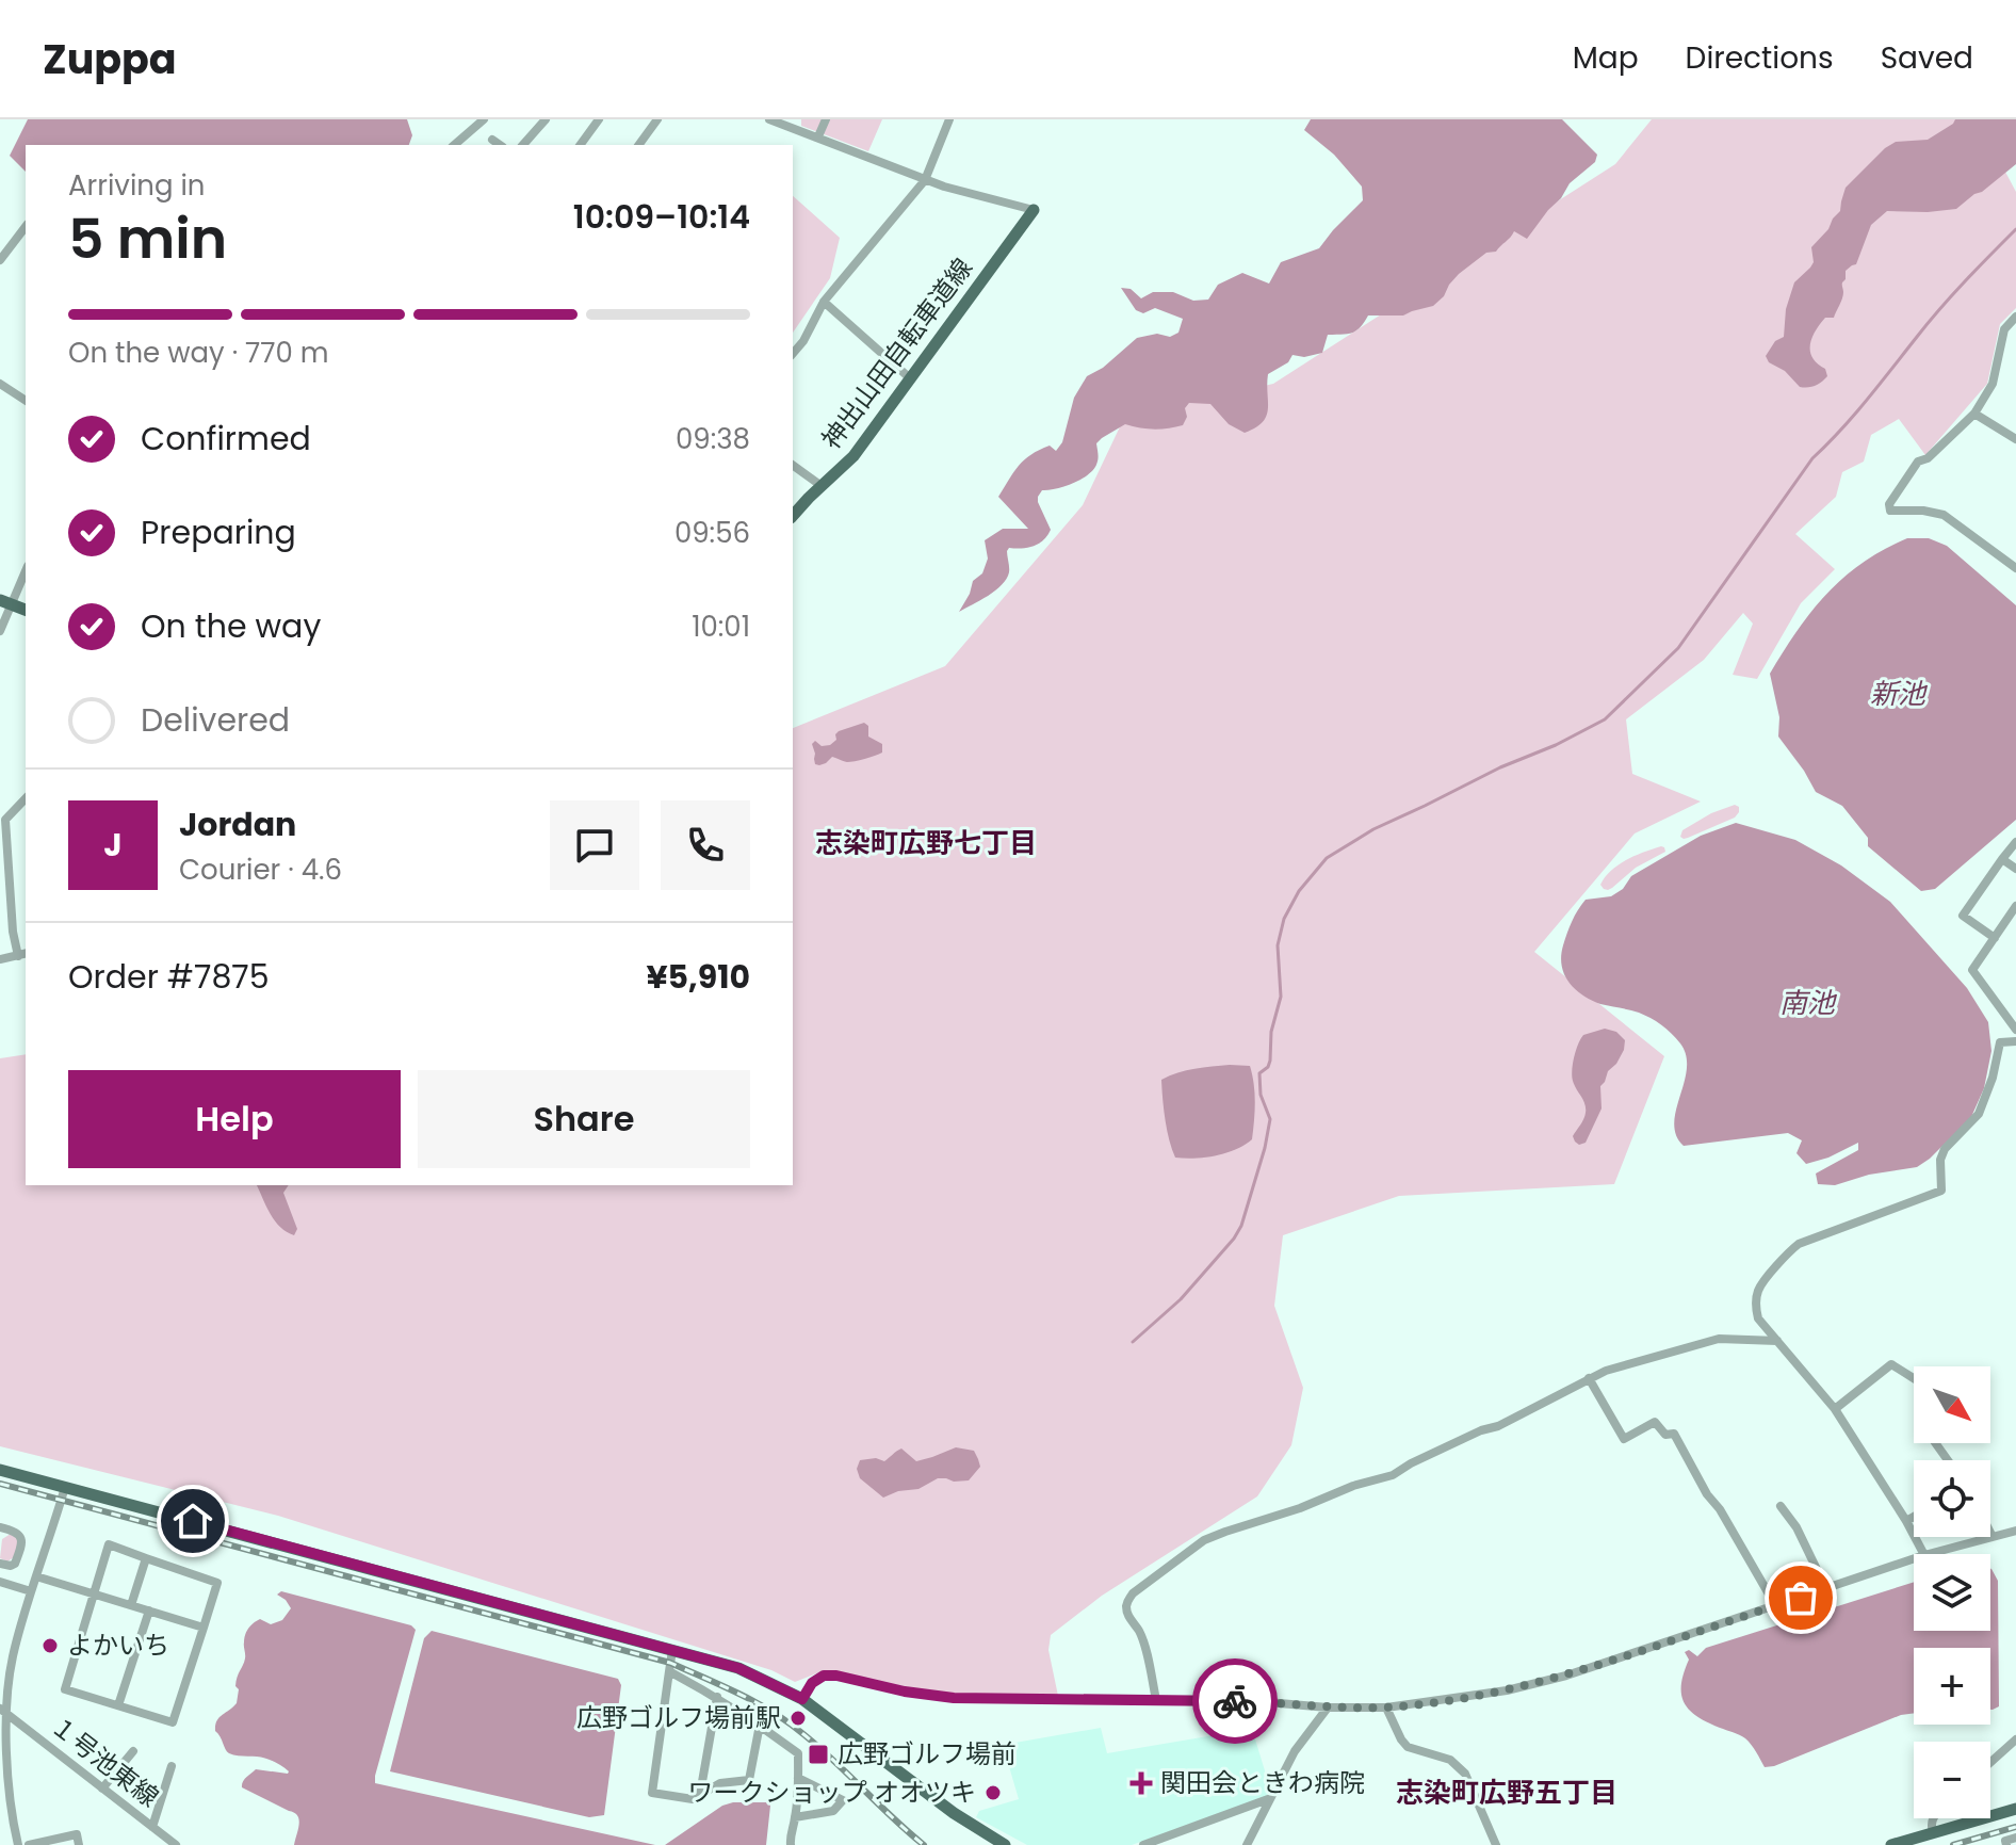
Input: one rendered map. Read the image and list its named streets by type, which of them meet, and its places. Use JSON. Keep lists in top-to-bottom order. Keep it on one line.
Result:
{"streets":{"main road":["神出山田自転車道線"],"street":["１号池東線"]},"districts":["志染町広野七丁目","志染町広野五丁目"],"water":["新池","南池"],"places":{"other":["よかいち","広野ゴルフ場前駅","ワークショップ オオツキ"],"transit":["広野ゴルフ場前"],"health":["関田会ときわ病院"]},"north":"bottom right","page":{"header":"Zuppa","nav":["Map","Directions","Saved"],"heading":["5 min","Arriving in","10:09–10:14"],"panel":["Jordan","Courier · 4.6","Order #7875","¥5,910"],"bar":"On the way · 770 m","list":[["Confirmed","09:38"],["Preparing","09:56"],["On the way","10:01"],"Delivered"],"round":"J","buttons":["Help","Share"],"map_buttons":["+","−"]}}
